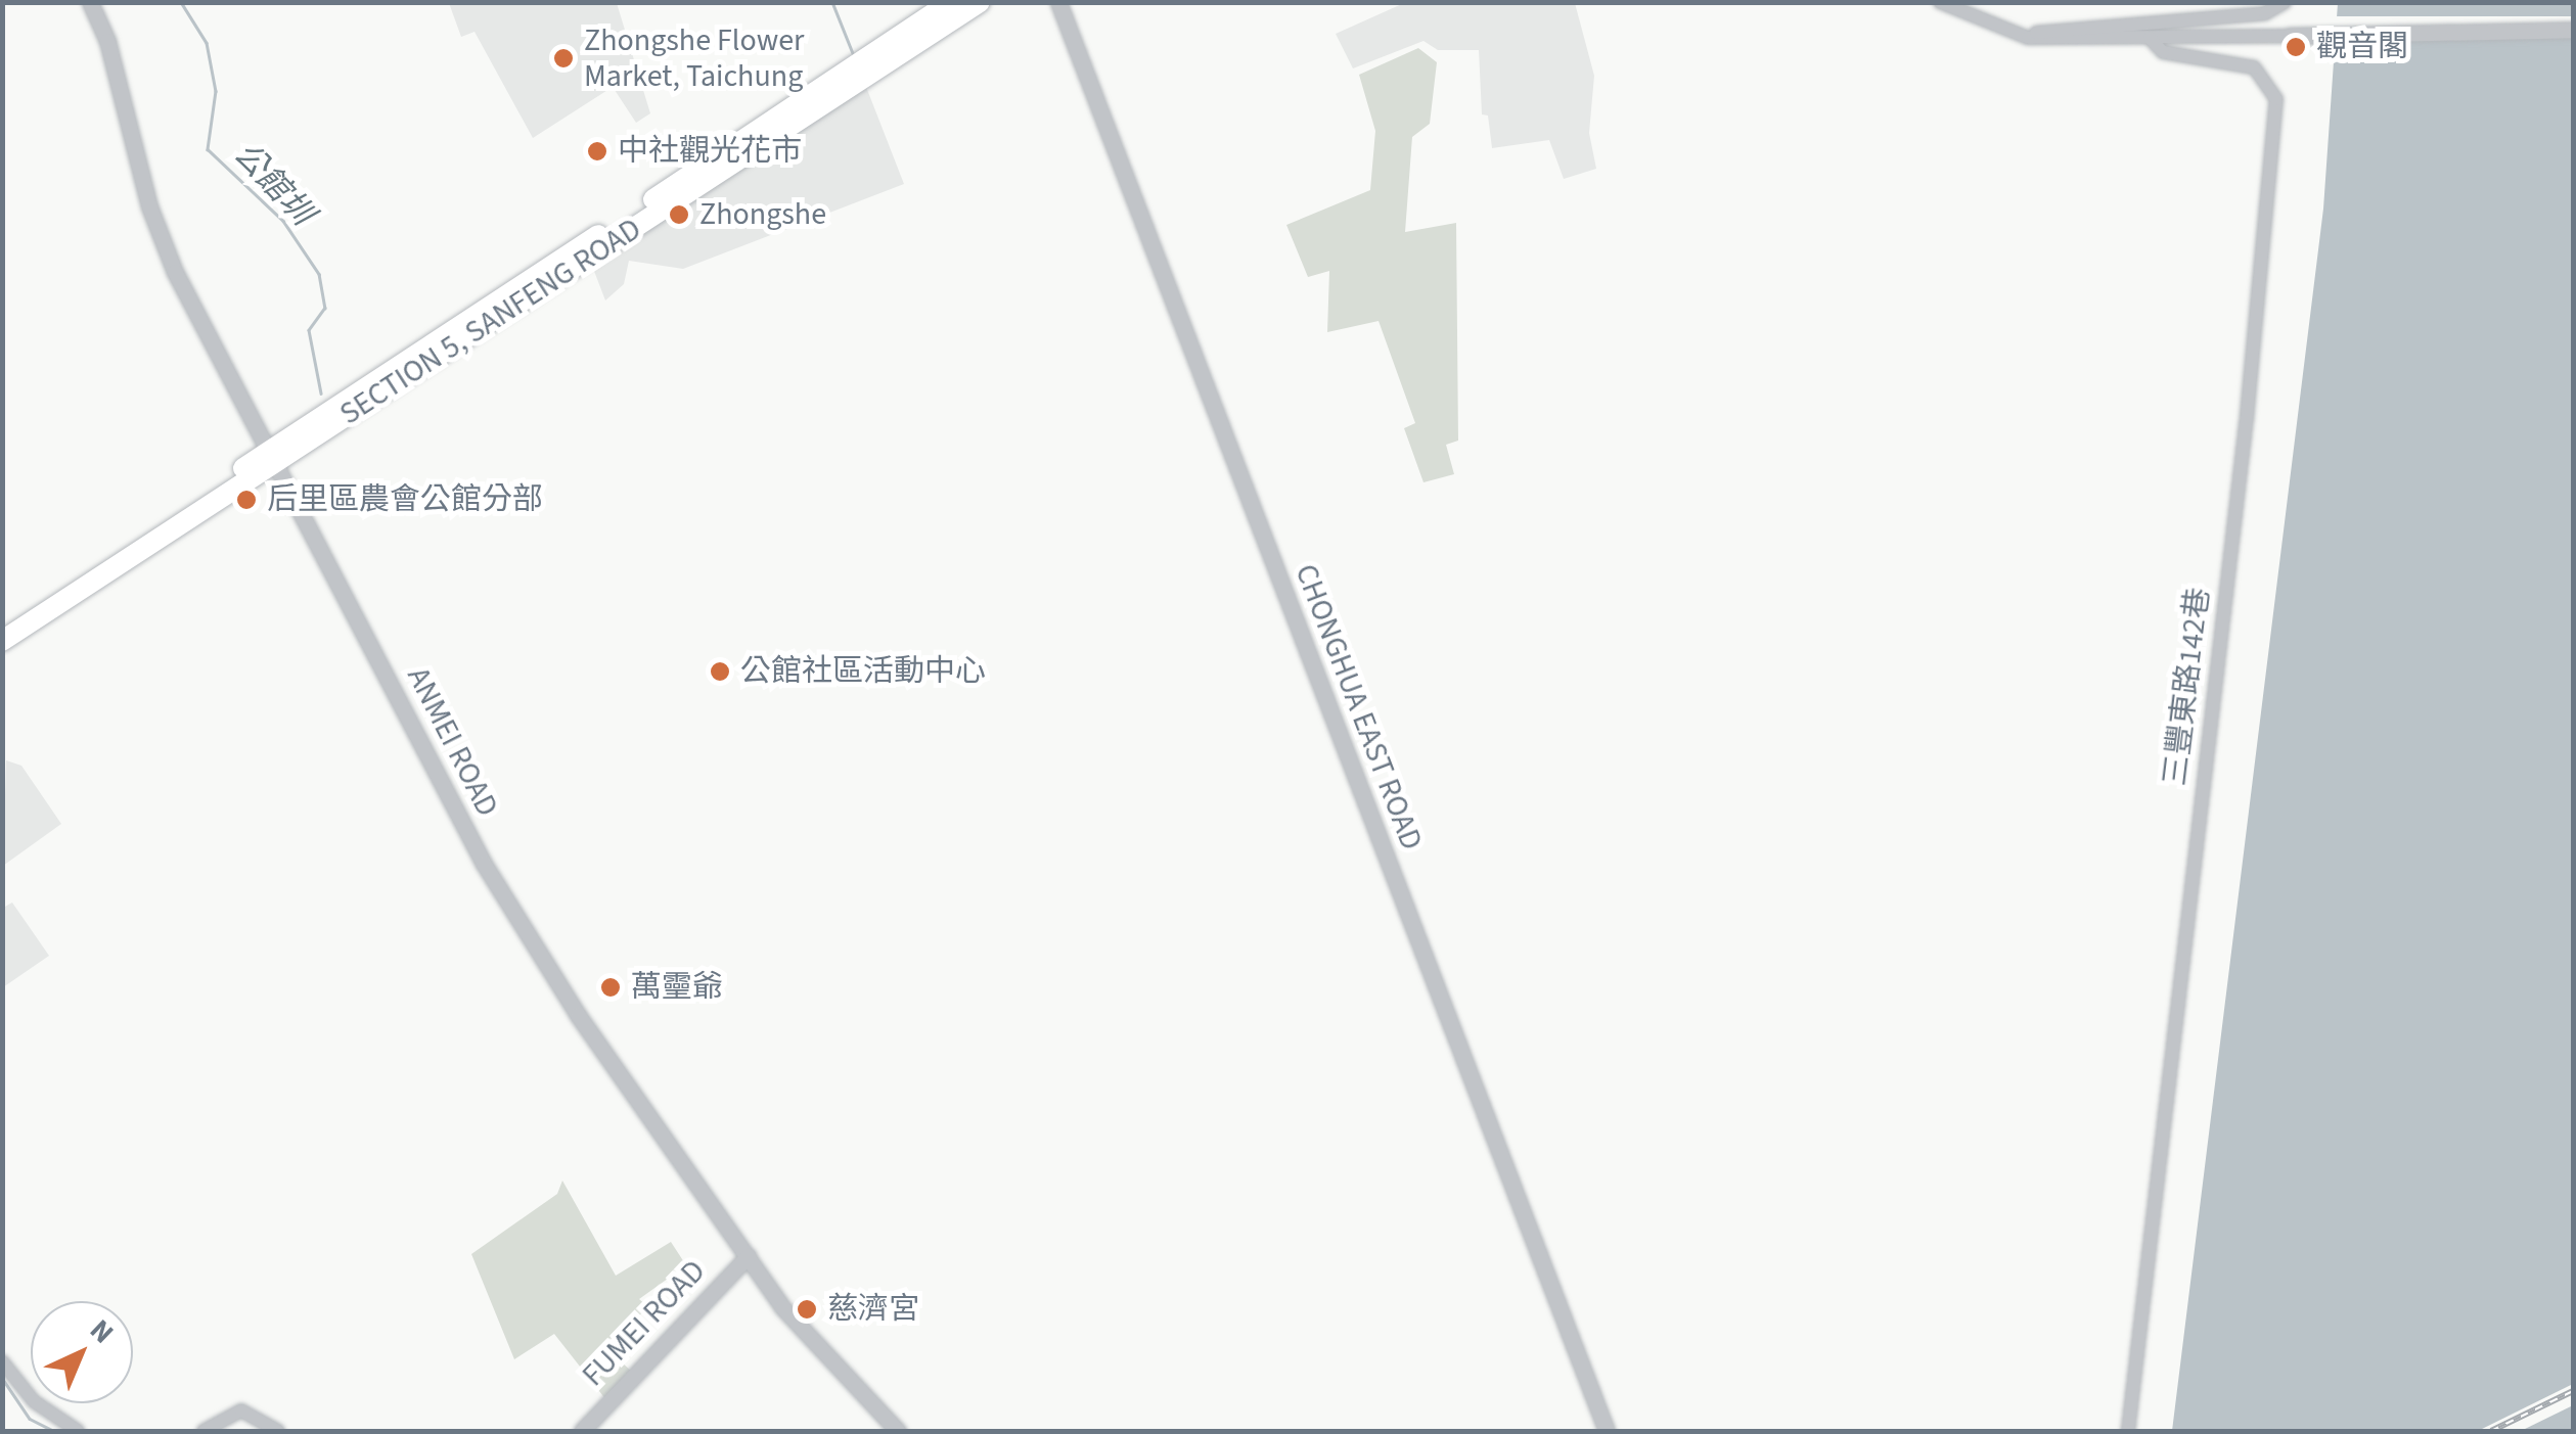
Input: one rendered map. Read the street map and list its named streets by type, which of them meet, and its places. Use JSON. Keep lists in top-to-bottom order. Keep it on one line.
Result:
{"streets":{"main road":["SECTION 5, SANFENG ROAD"],"street":["三豐東路142巷","CHONGHUA EAST ROAD","ANMEI ROAD","FUMEI ROAD"]},"crossings":[["SECTION 5, SANFENG ROAD","ANMEI ROAD"],["ANMEI ROAD","FUMEI ROAD"]],"water":["公館圳"],"places":["觀音閣","Zhongshe Flower Market, Taichung","中社觀光花市","Zhongshe","后里區農會公館分部","公館社區活動中心","萬𤫊爺","慈濟宮"],"north":"top right"}
